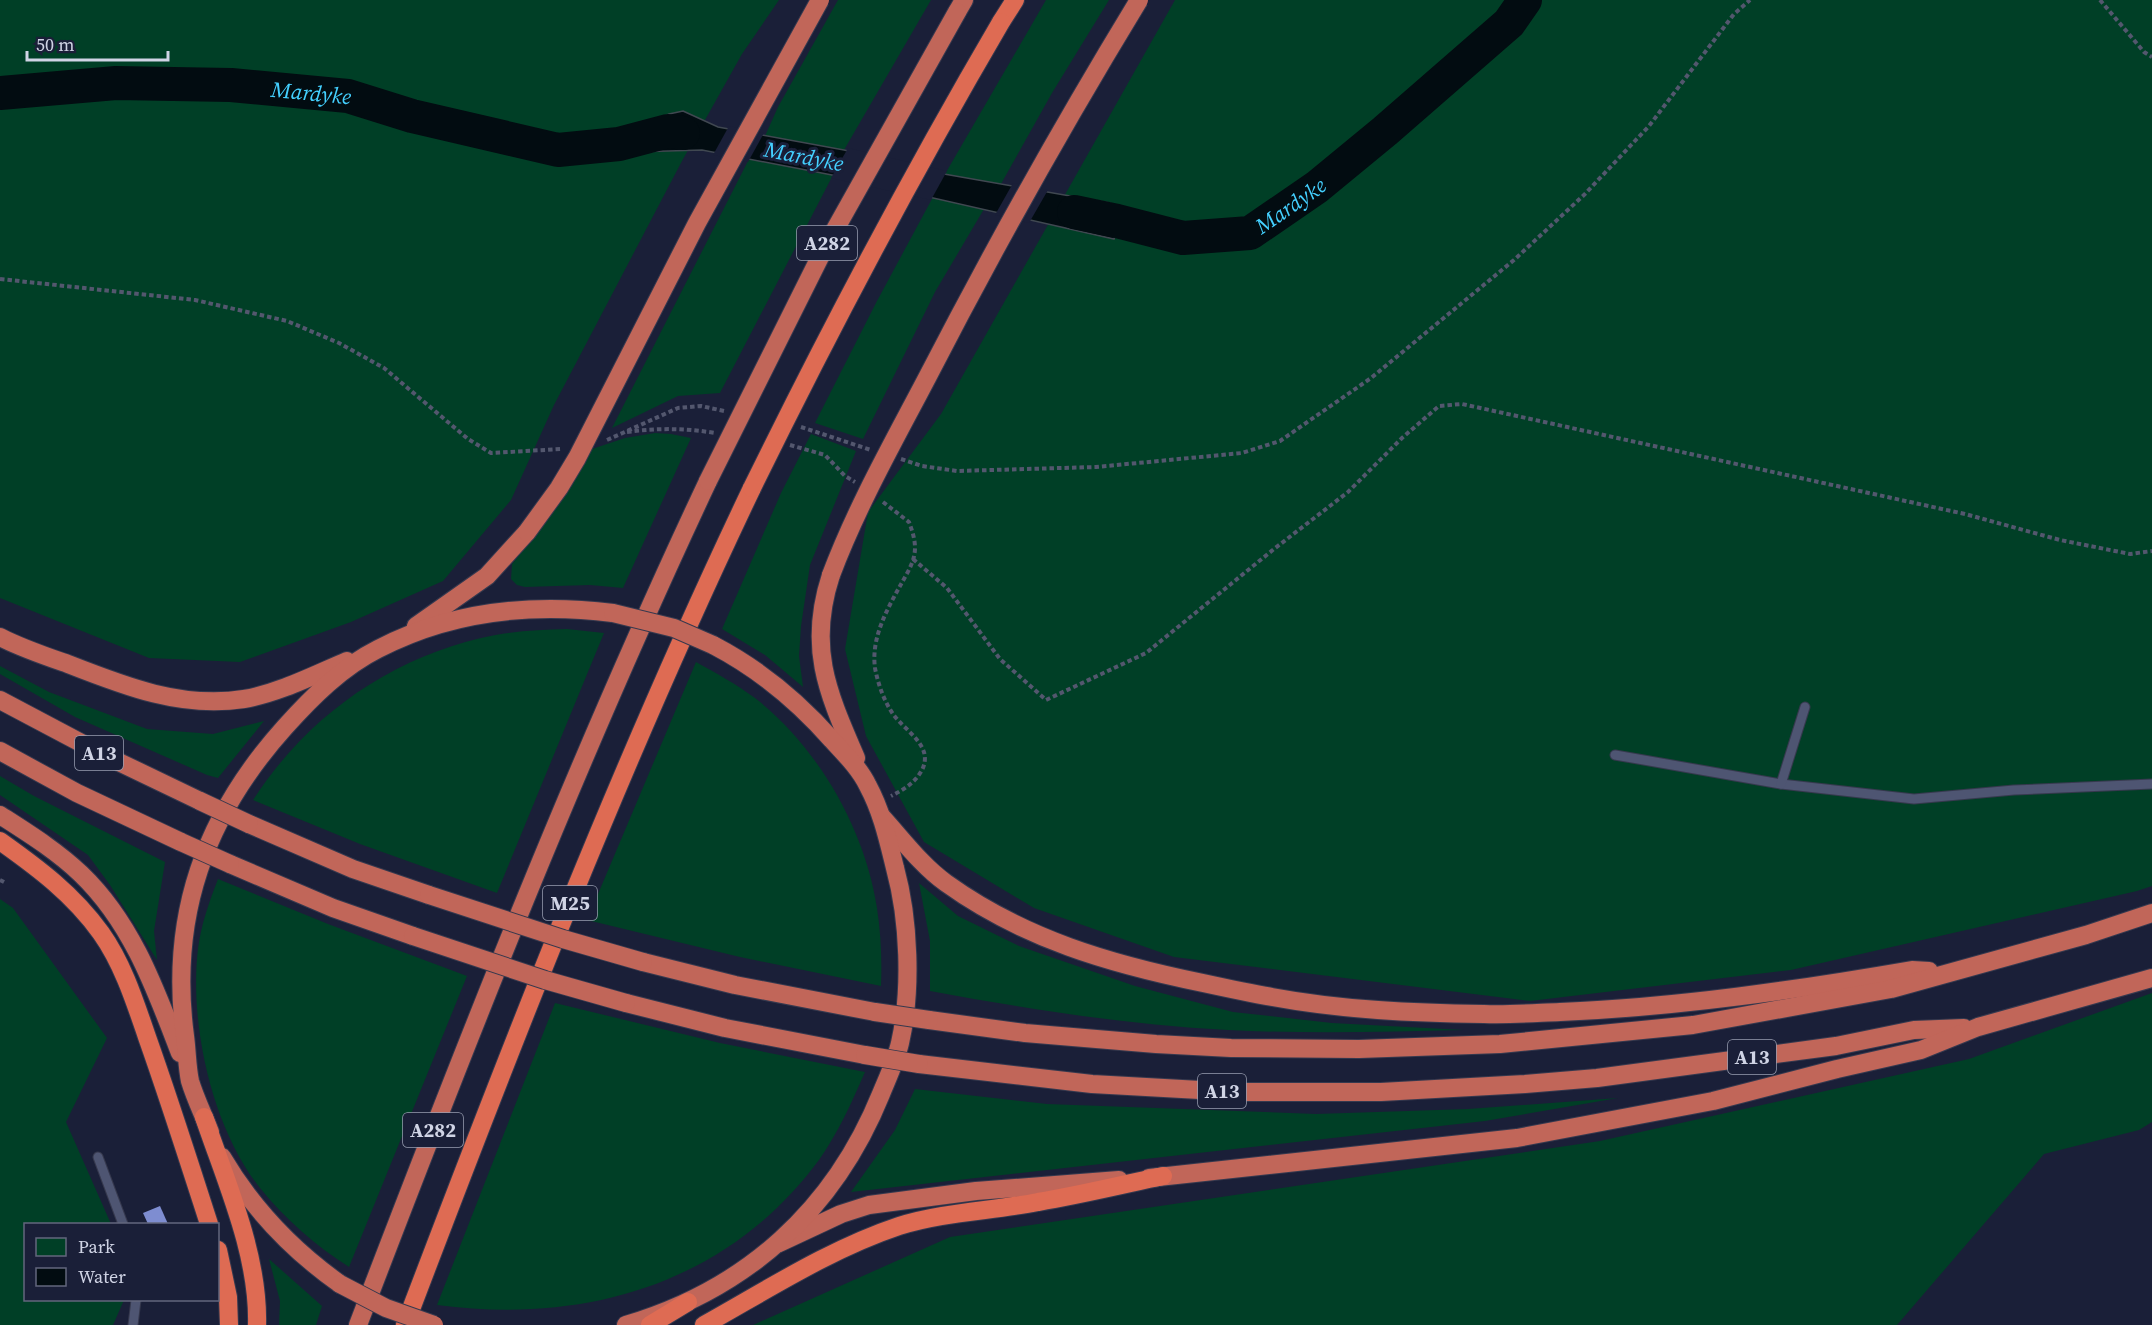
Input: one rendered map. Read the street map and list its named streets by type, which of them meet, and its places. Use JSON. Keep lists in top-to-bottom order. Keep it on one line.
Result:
{"streets":{"highway":["A282","A13","M25"]},"water":["Mardyke"],"legend":["Park","Water"],"scale_bar":"50 m"}
